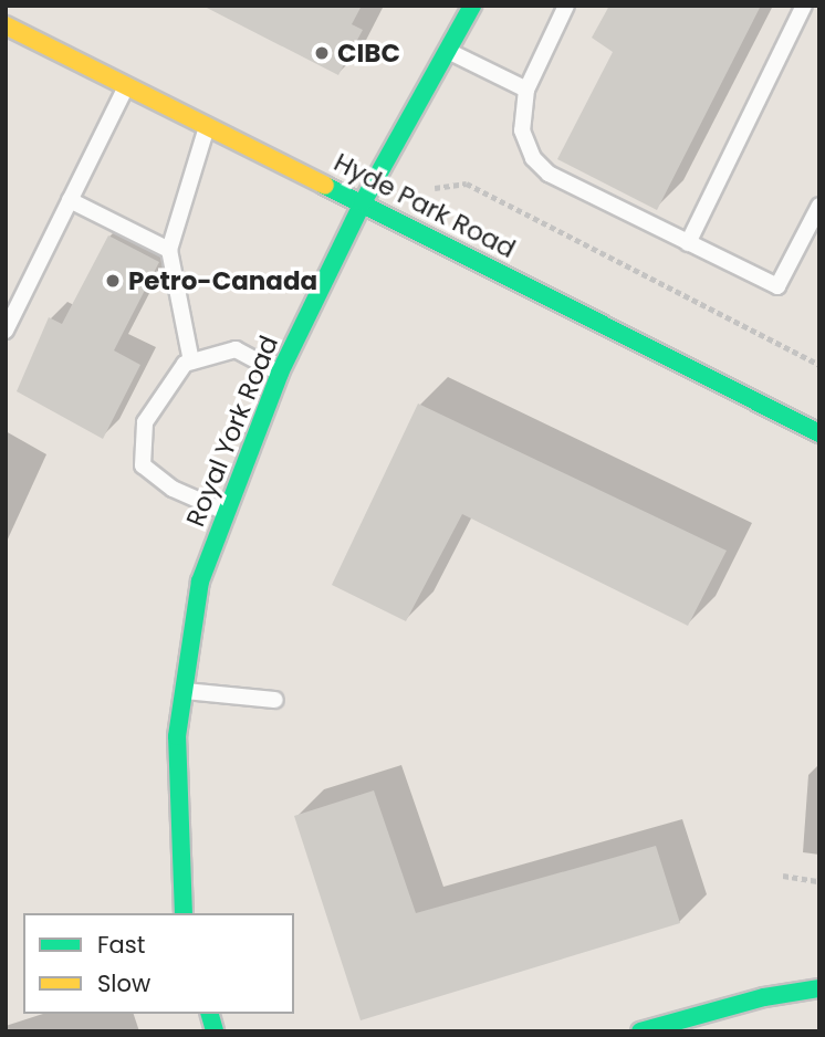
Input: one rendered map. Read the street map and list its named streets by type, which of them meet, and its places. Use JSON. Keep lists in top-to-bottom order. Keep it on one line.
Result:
{"streets":{"street":["Hyde Park Road","Royal York Road"]},"crossings":[["Hyde Park Road","Royal York Road"]],"places":["CIBC","Petro-Canada"],"legend":["Fast","Slow"]}
